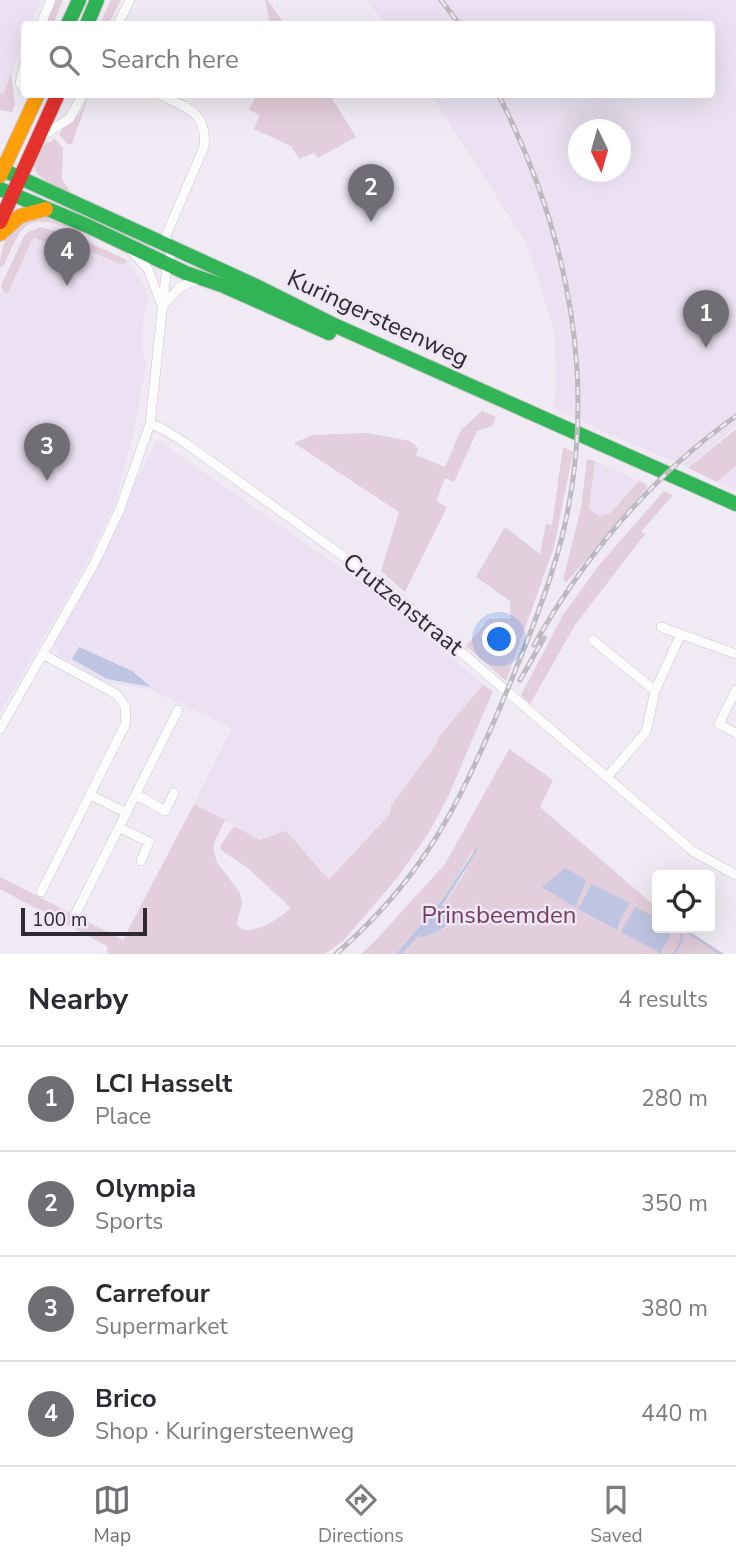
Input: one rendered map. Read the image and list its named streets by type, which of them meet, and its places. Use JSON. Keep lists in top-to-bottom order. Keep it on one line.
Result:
{"streets":{"main road":["Kuringersteenweg"],"street":["Crutzenstraat"]},"parks":["Prinsbeemden"],"scale_bar":"100 m","north":"bottom","page":{"search":"Search here","pins":["2","4","1","3"],"scale":"100 m","heading":["Nearby","4 results"],"list":[{"mark":"1","name":"LCI Hasselt","note":"Place","value":"280 m"},{"mark":"2","name":"Olympia","note":"Sports","value":"350 m"},{"mark":"3","name":"Carrefour","note":"Supermarket","value":"380 m"},{"mark":"4","name":"Brico","note":"Shop · Kuringersteenweg","value":"440 m"}],"nav":["Map","Directions","Saved"]}}
